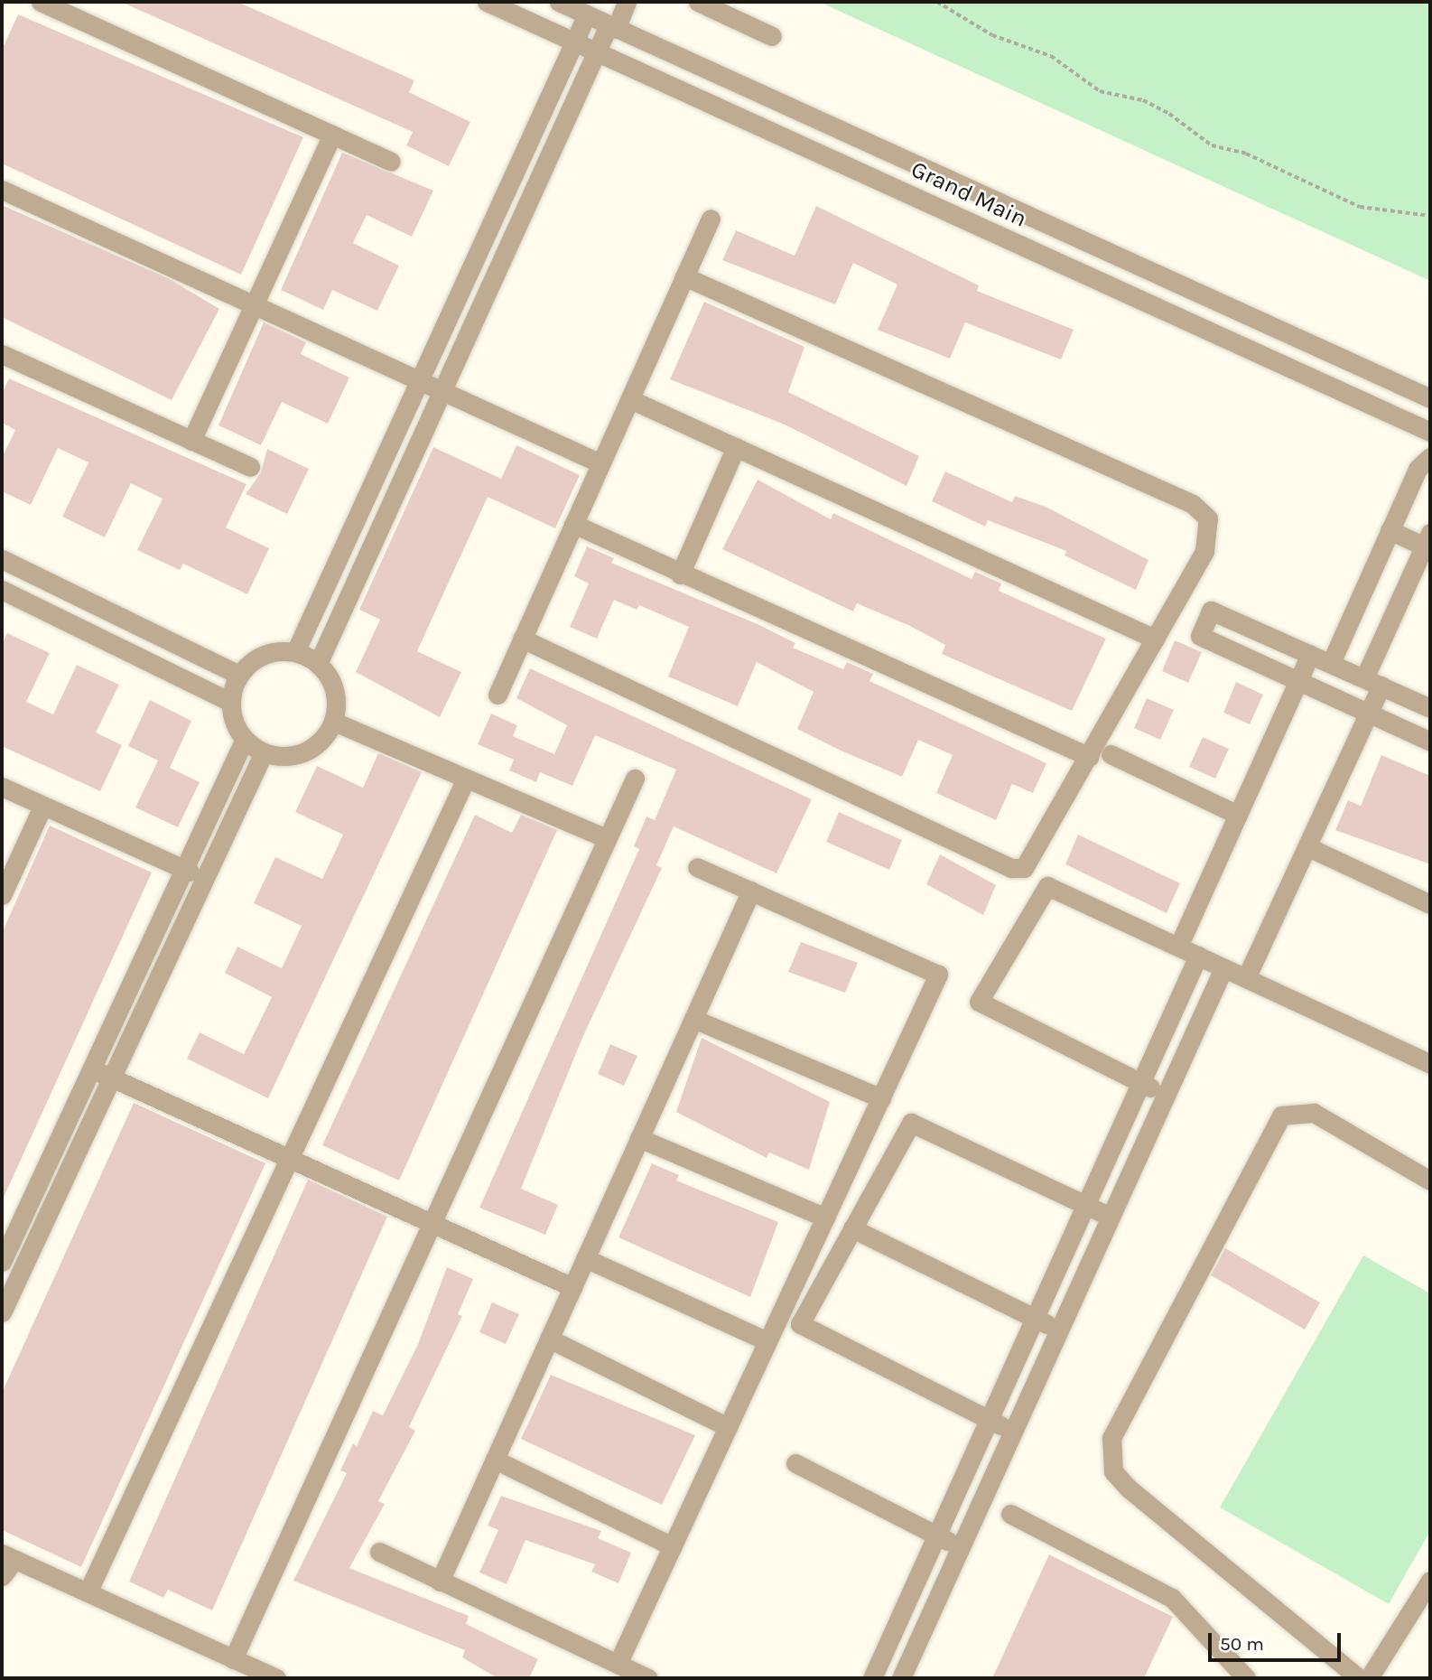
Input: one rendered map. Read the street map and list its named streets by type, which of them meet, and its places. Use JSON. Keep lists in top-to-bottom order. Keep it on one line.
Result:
{"streets":{"street":["Grand Main"]},"scale_bar":"50 m"}
